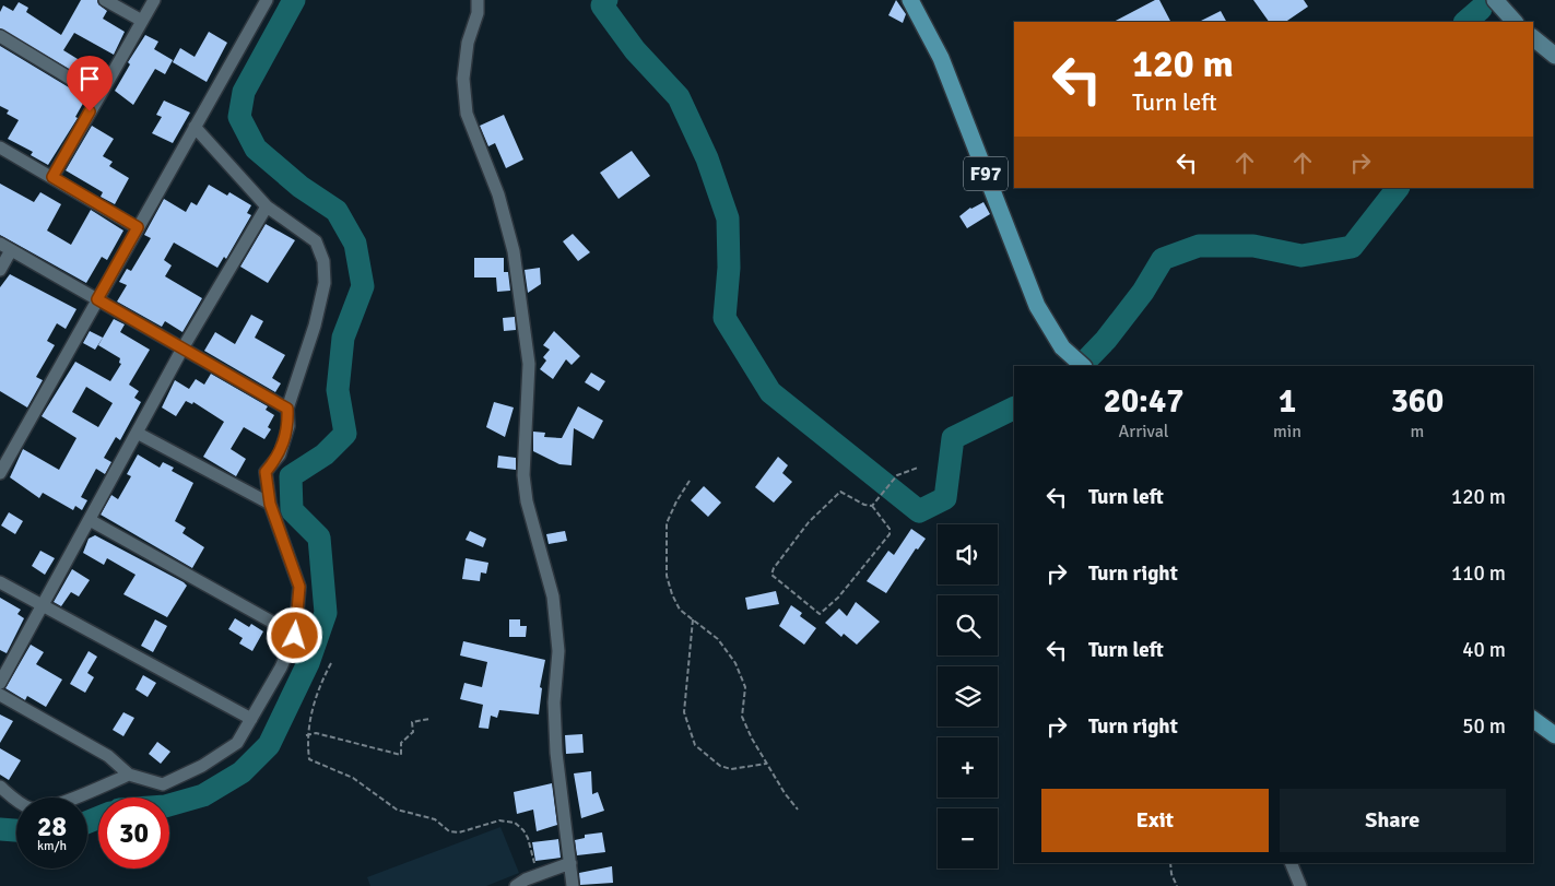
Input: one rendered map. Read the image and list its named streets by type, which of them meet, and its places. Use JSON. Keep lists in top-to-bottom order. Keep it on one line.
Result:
{"streets":{"main road":["F97"]},"page":{"turn":["120 m","Turn left"],"eta":["20:47","Arrival","1","min","360","m"],"list":[{"name":"Turn left","value":"120 m"},{"name":"Turn right","value":"110 m"},{"name":"Turn left","value":"40 m"},{"name":"Turn right","value":"50 m"}],"map_buttons":["+","−"],"buttons":["Exit","Share"],"speed":"28 km/h","limit":"30"}}
